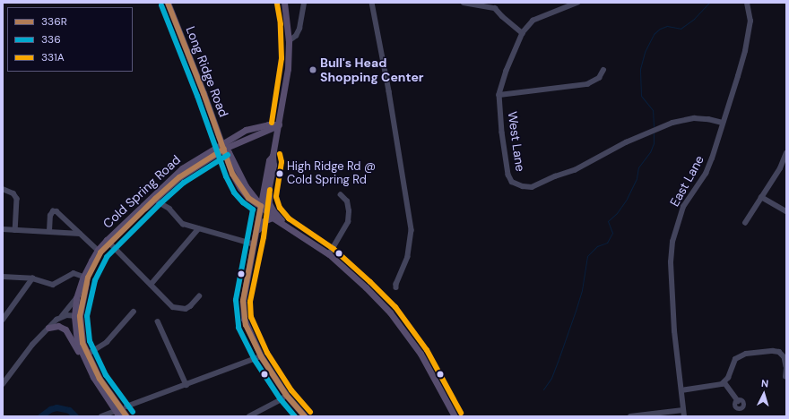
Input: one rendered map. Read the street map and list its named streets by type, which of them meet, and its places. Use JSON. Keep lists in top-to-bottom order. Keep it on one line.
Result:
{"streets":{"main road":["Long Ridge Road","Cold Spring Road"],"street":["West Lane","East Lane"]},"crossings":[["Long Ridge Road","Cold Spring Road"],["West Lane","East Lane"]],"places":["Bull's Head Shopping Center","High Ridge Rd @ Cold Spring Rd"],"lines":["transit line 336R","transit line 331A","transit line 336"],"legend":["336R","336","331A"],"north":"top"}
